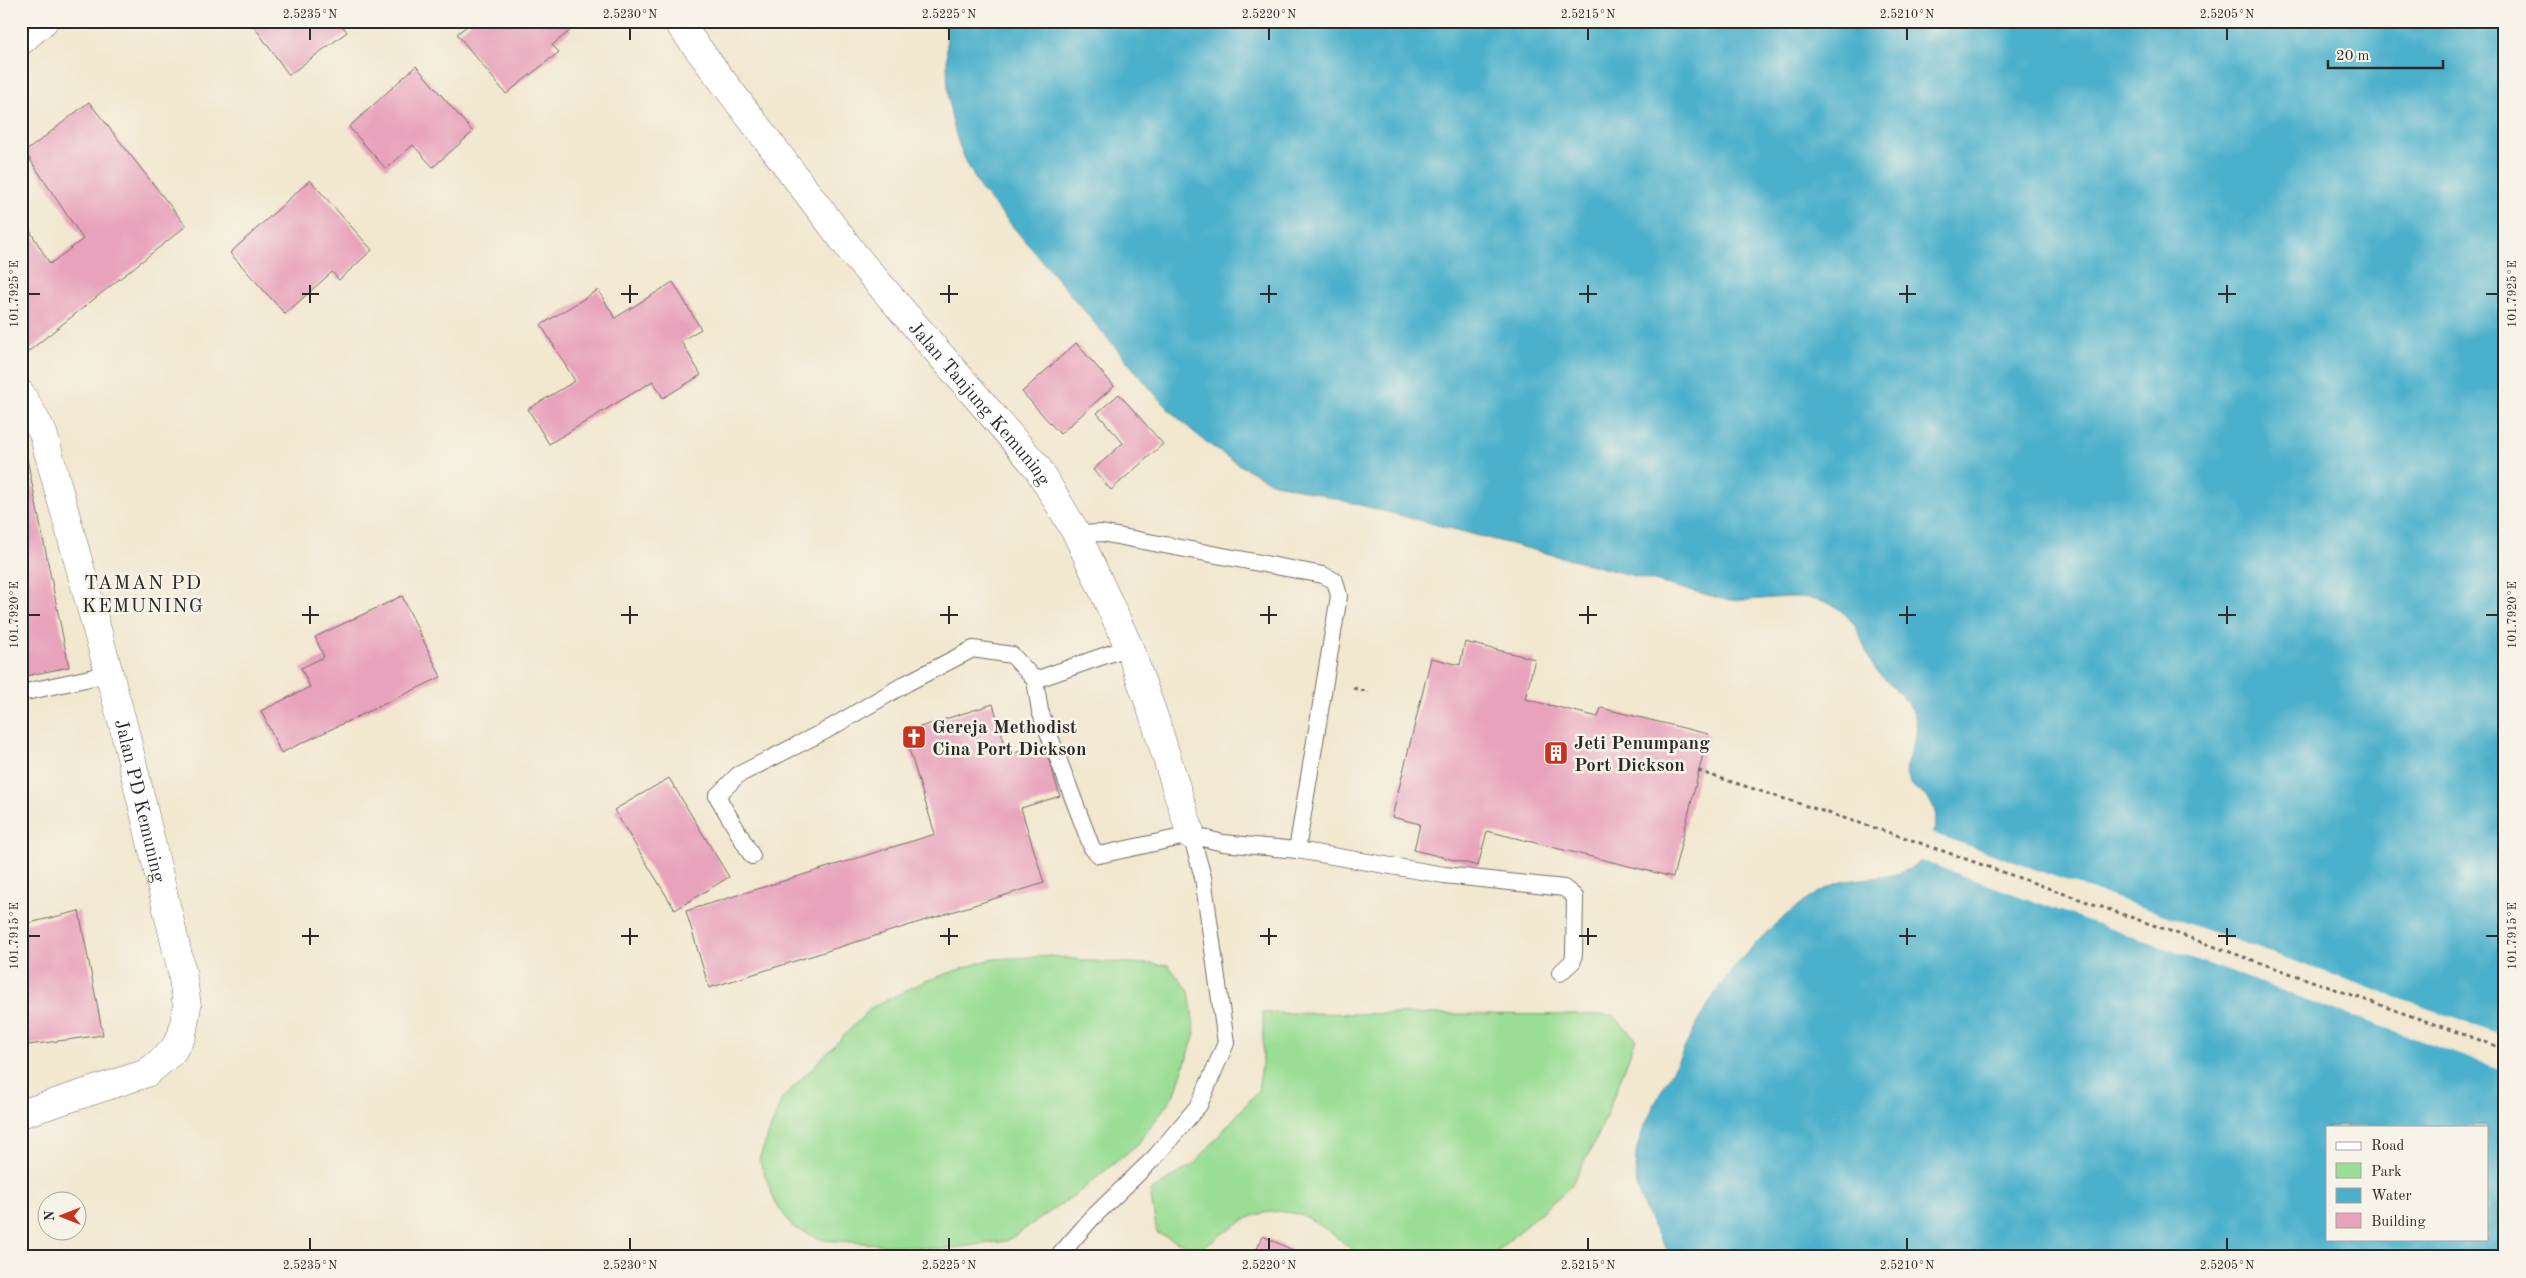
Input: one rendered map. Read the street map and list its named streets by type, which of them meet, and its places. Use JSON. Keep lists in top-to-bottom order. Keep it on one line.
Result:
{"streets":{"street":["Jalan Tanjung Kemuning","Jalan PD Kemuning"]},"districts":["TAMAN PD KEMUNING"],"places":{"church":["Gereja Methodist Cina Port Dickson"],"building":["Jeti Penumpang Port Dickson"]},"legend":["Road","Park","Water","Building"],"scale_bar":"20 m","north":"left","coordinates":["2.5235°N","2.5230°N","2.5225°N","2.5220°N","2.5215°N","2.5210°N","2.5205°N","101.7925°E","101.7920°E","101.7915°E"]}
